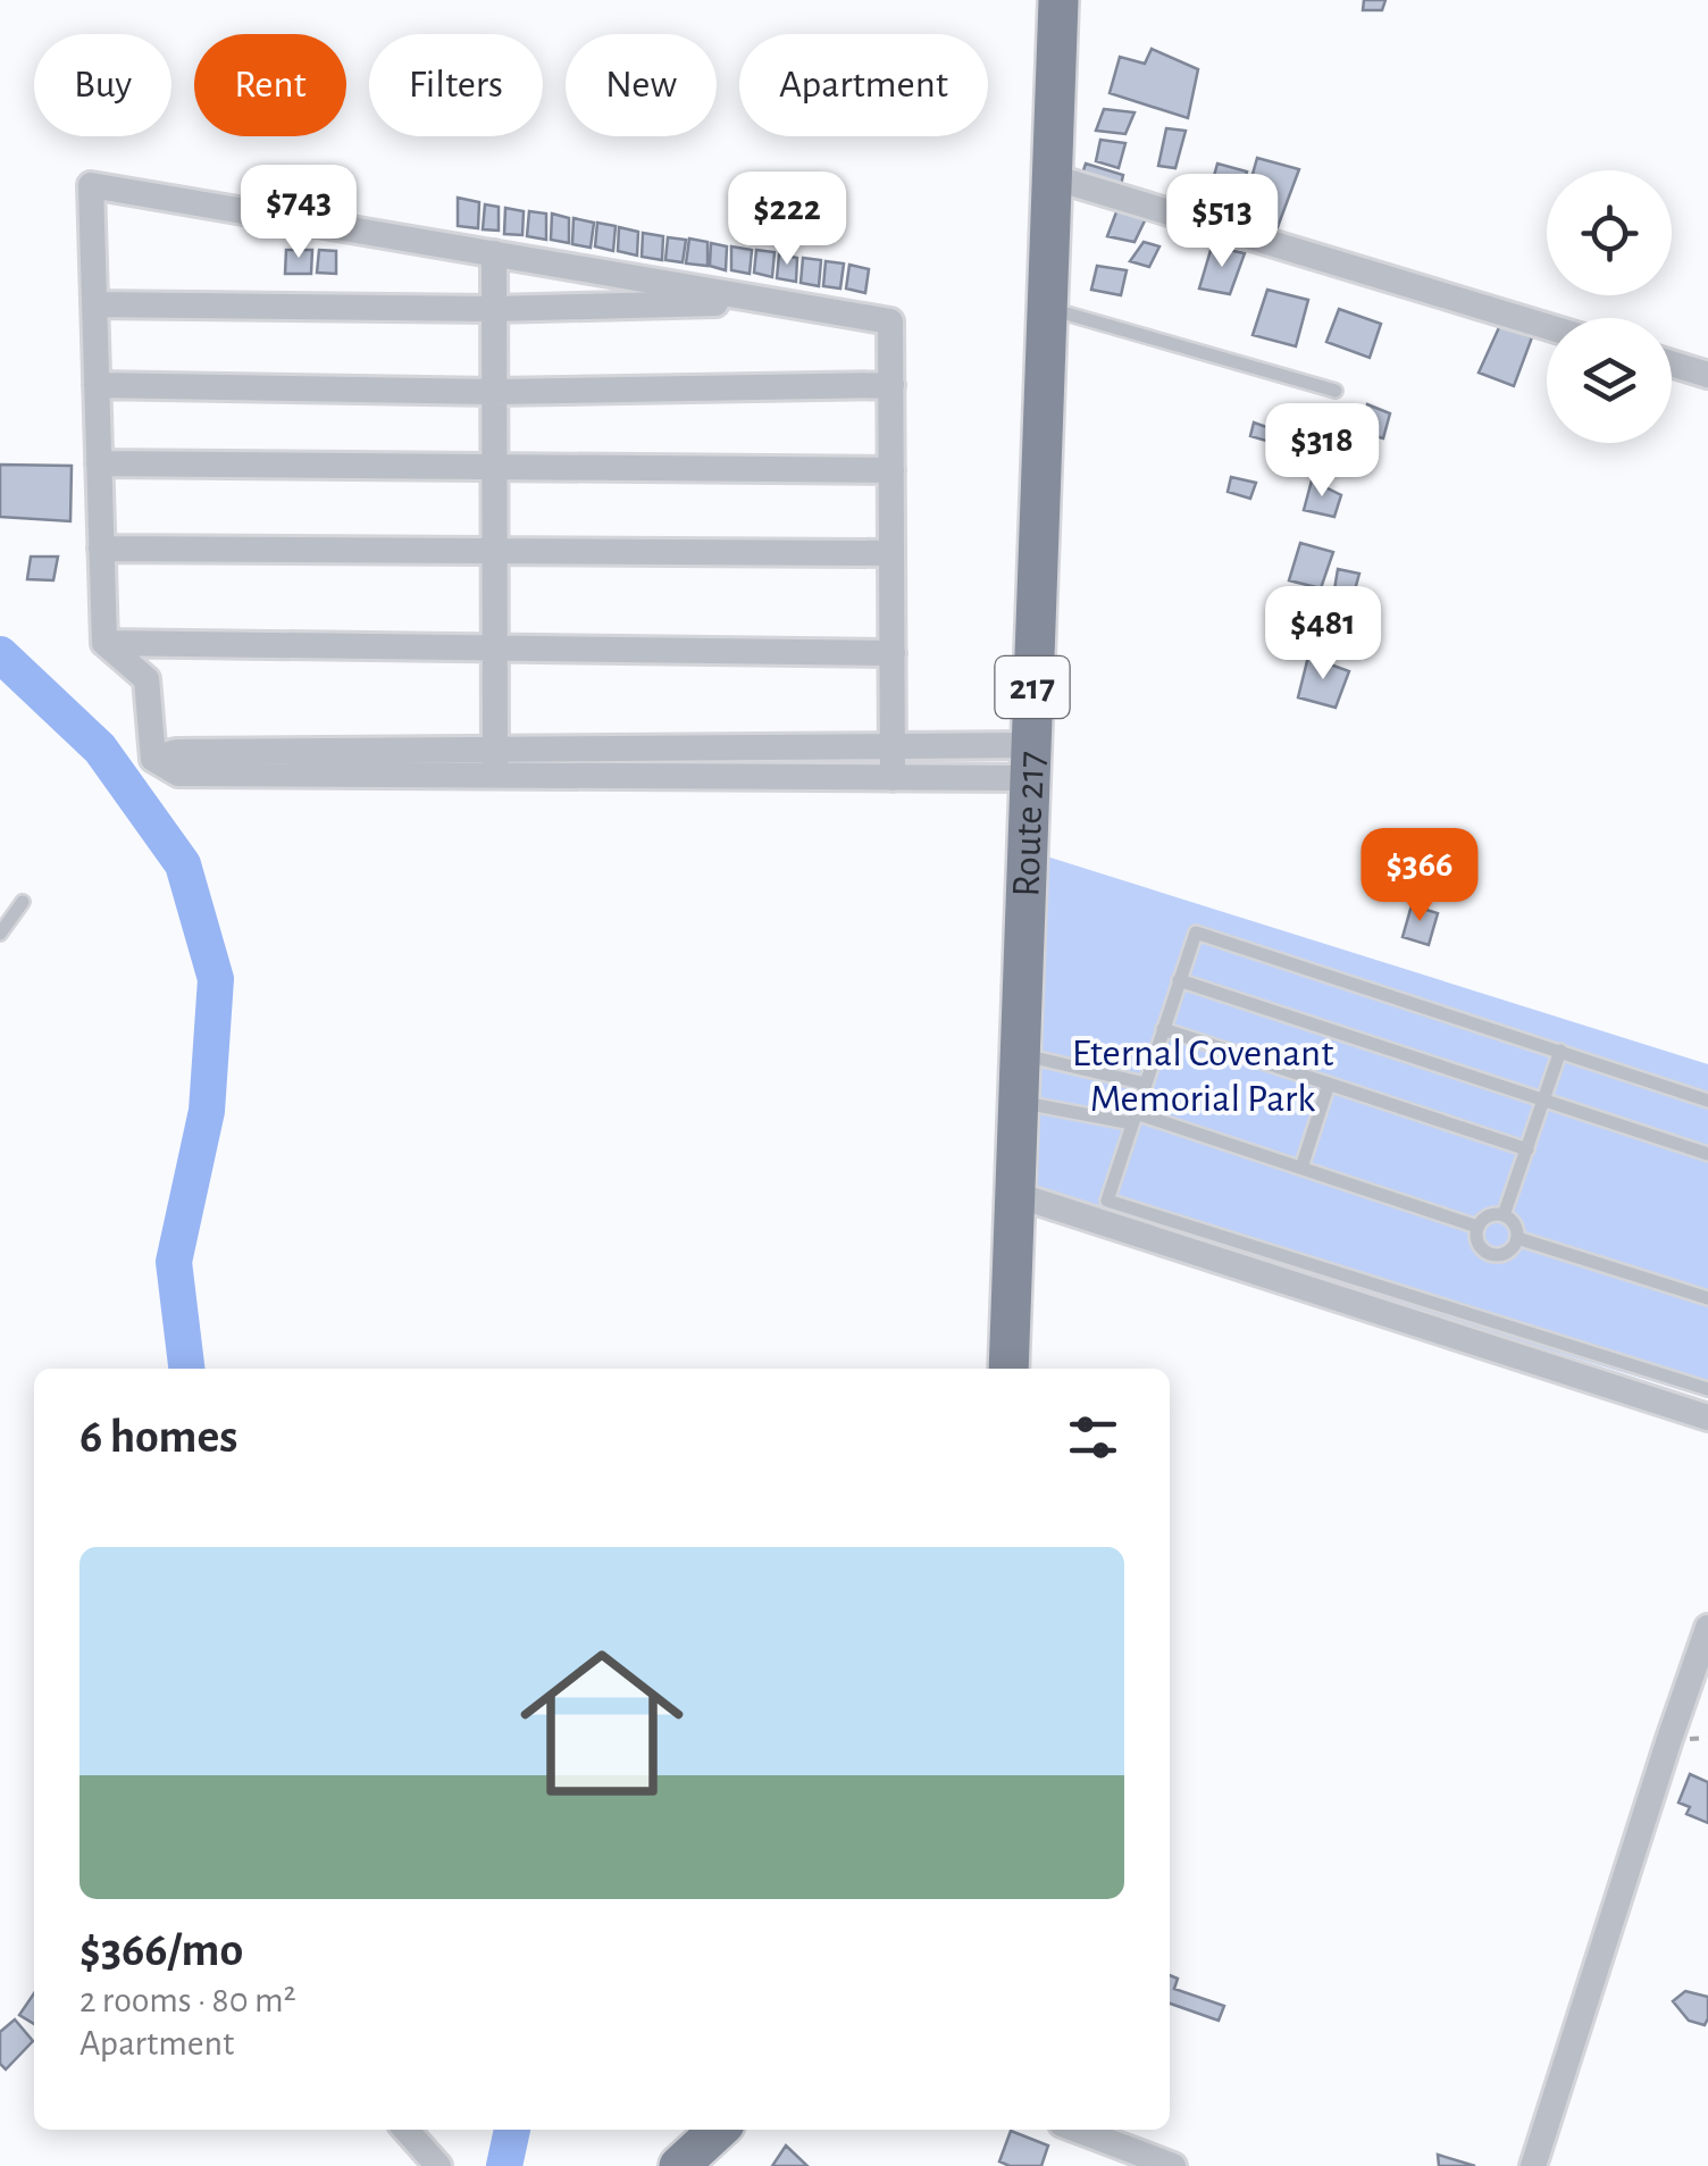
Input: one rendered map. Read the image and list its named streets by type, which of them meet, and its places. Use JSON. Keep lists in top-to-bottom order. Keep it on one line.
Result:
{"streets":{"main road":["217","Route 217"]},"parks":["Eternal Covenant Memorial Park"],"page":{"chip":["Buy","Rent","Filters","New","Apartment"],"price":["$743","$222","$513","$318","$481","$366"],"heading":"6 homes","list":[{"name":"$366/mo","note":"2 rooms · 80 m² · Apartment"}]}}
